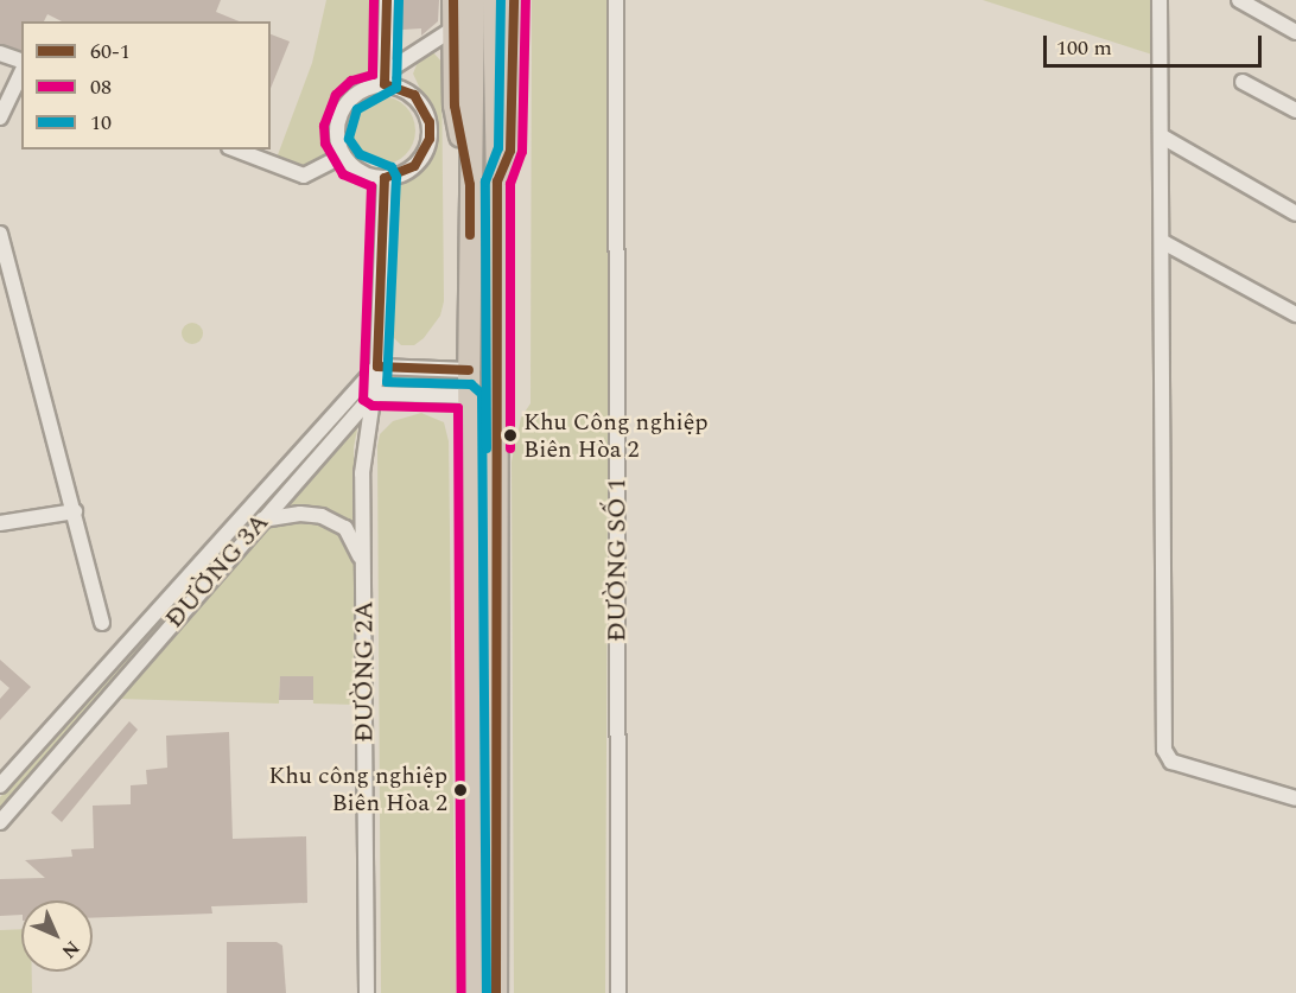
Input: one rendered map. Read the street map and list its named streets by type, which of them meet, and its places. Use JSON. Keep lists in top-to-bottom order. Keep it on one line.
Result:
{"streets":{"street":["ĐƯỜNG SỐ 1","ĐƯỜNG 3A","ĐƯỜNG 2A"]},"crossings":[["ĐƯỜNG 3A","ĐƯỜNG 2A"]],"places":["Khu Công nghiệp Biên Hòa 2","Khu công nghiệp Biên Hòa 2"],"lines":["transit line 60-1","transit line 08","transit line 10"],"legend":["60-1","08","10"],"scale_bar":"100 m","north":"bottom right"}
